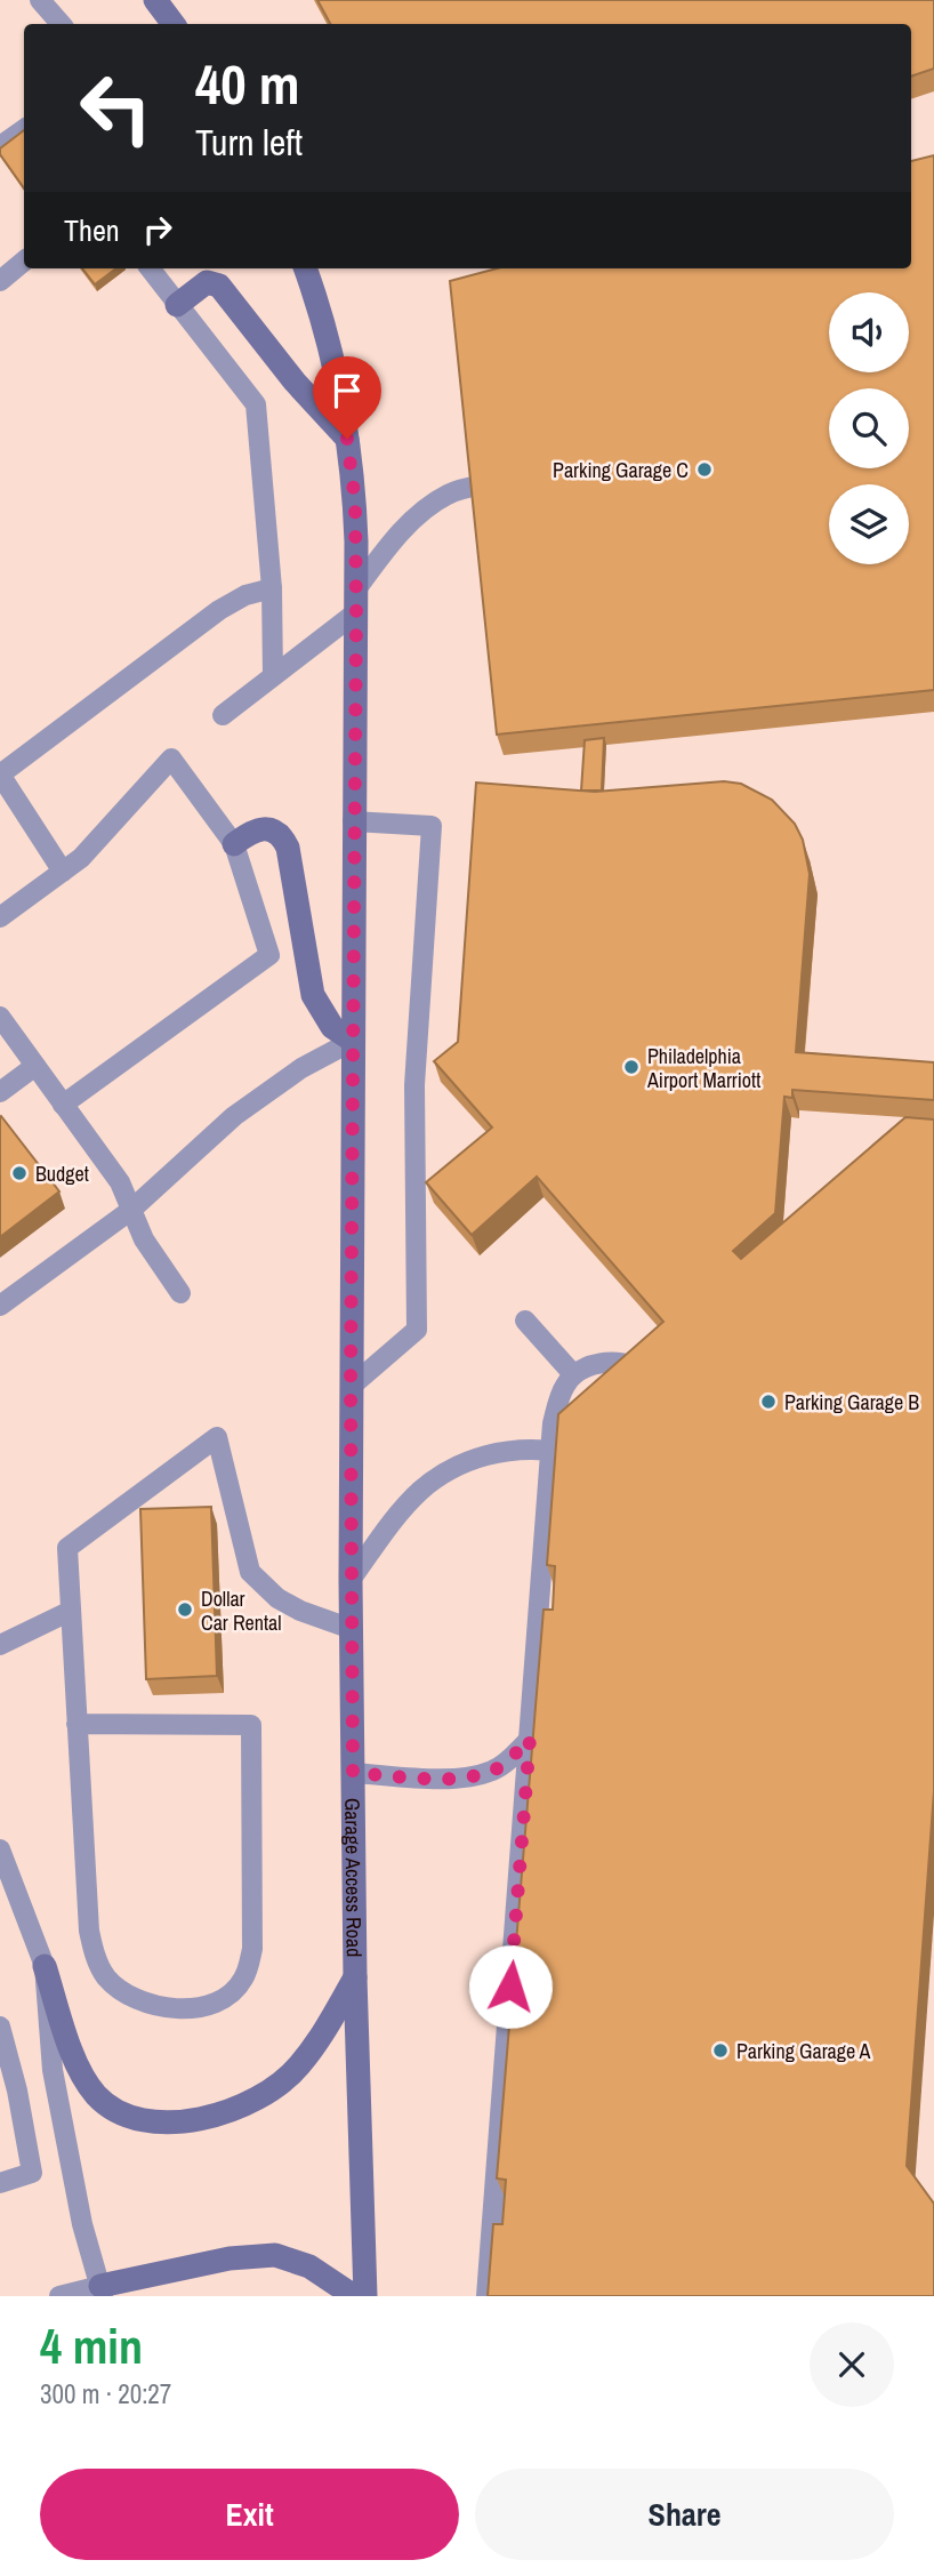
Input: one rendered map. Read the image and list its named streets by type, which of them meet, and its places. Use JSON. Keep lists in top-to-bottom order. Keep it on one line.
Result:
{"streets":{"street":["Garage Access Road"]},"places":["Parking Garage C","Philadelphia Airport Marriott","Budget","Parking Garage B","Dollar Car Rental","Parking Garage A"],"page":{"turn":["40 m","Turn left"],"then":"Then","heading":["4 min","300 m · 20:27"],"buttons":["Exit","Share"]}}
